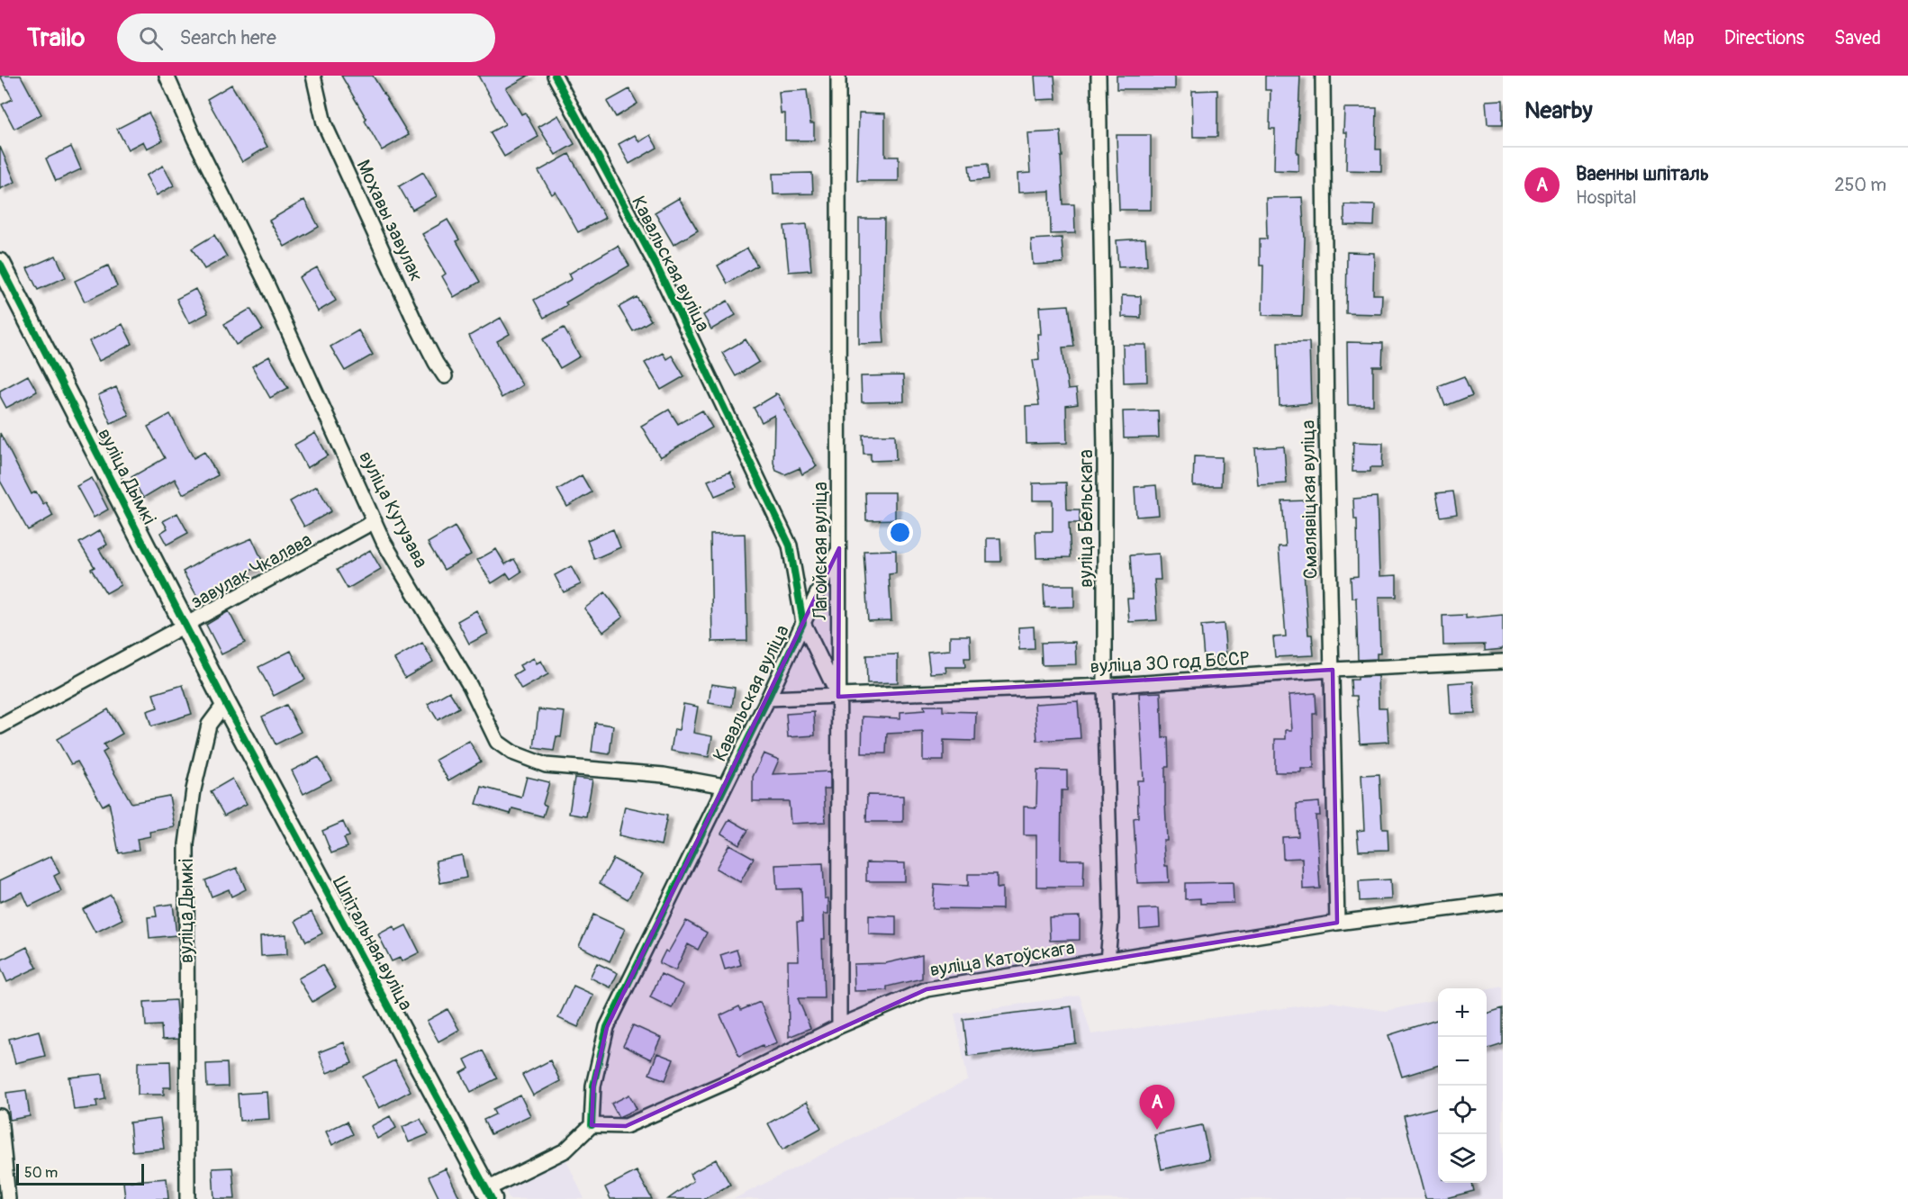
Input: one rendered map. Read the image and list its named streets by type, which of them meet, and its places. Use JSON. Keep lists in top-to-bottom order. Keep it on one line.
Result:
{"streets":{"main road":["вуліца Дымкі","Шпітальная вуліца"],"street":["Мохавы завулак","Кавальская вуліца","Смалявіцкая вуліца","вуліца Кутузава","вуліца Бельскага","Лагойская вуліца","завулак Чкалава","вуліца 30 год БССР","вуліца Катоўскага"]},"crossings":[["Кавальская вуліца","вуліца Кутузава"],["Кавальская вуліца","вуліца 30 год БССР"],["Кавальская вуліца","вуліца Катоўскага"],["вуліца Дымкі","завулак Чкалава"],["вуліца Дымкі","Шпітальная вуліца"],["Смалявіцкая вуліца","вуліца 30 год БССР"],["Смалявіцкая вуліца","вуліца Катоўскага"],["вуліца Кутузава","завулак Чкалава"],["вуліца Бельскага","вуліца 30 год БССР"],["вуліца Бельскага","вуліца Катоўскага"],["Лагойская вуліца","вуліца 30 год БССР"],["Лагойская вуліца","вуліца Катоўскага"]],"scale_bar":"50 m","page":{"header":"Trailo","search":"Search here","nav":["Map","Directions","Saved"],"heading":"Nearby","list":[{"mark":"A","name":"Ваенны шпіталь","note":"Hospital","value":"250 m"}],"map_buttons":["+","−"],"pins":"A","scale":"50 m"}}
